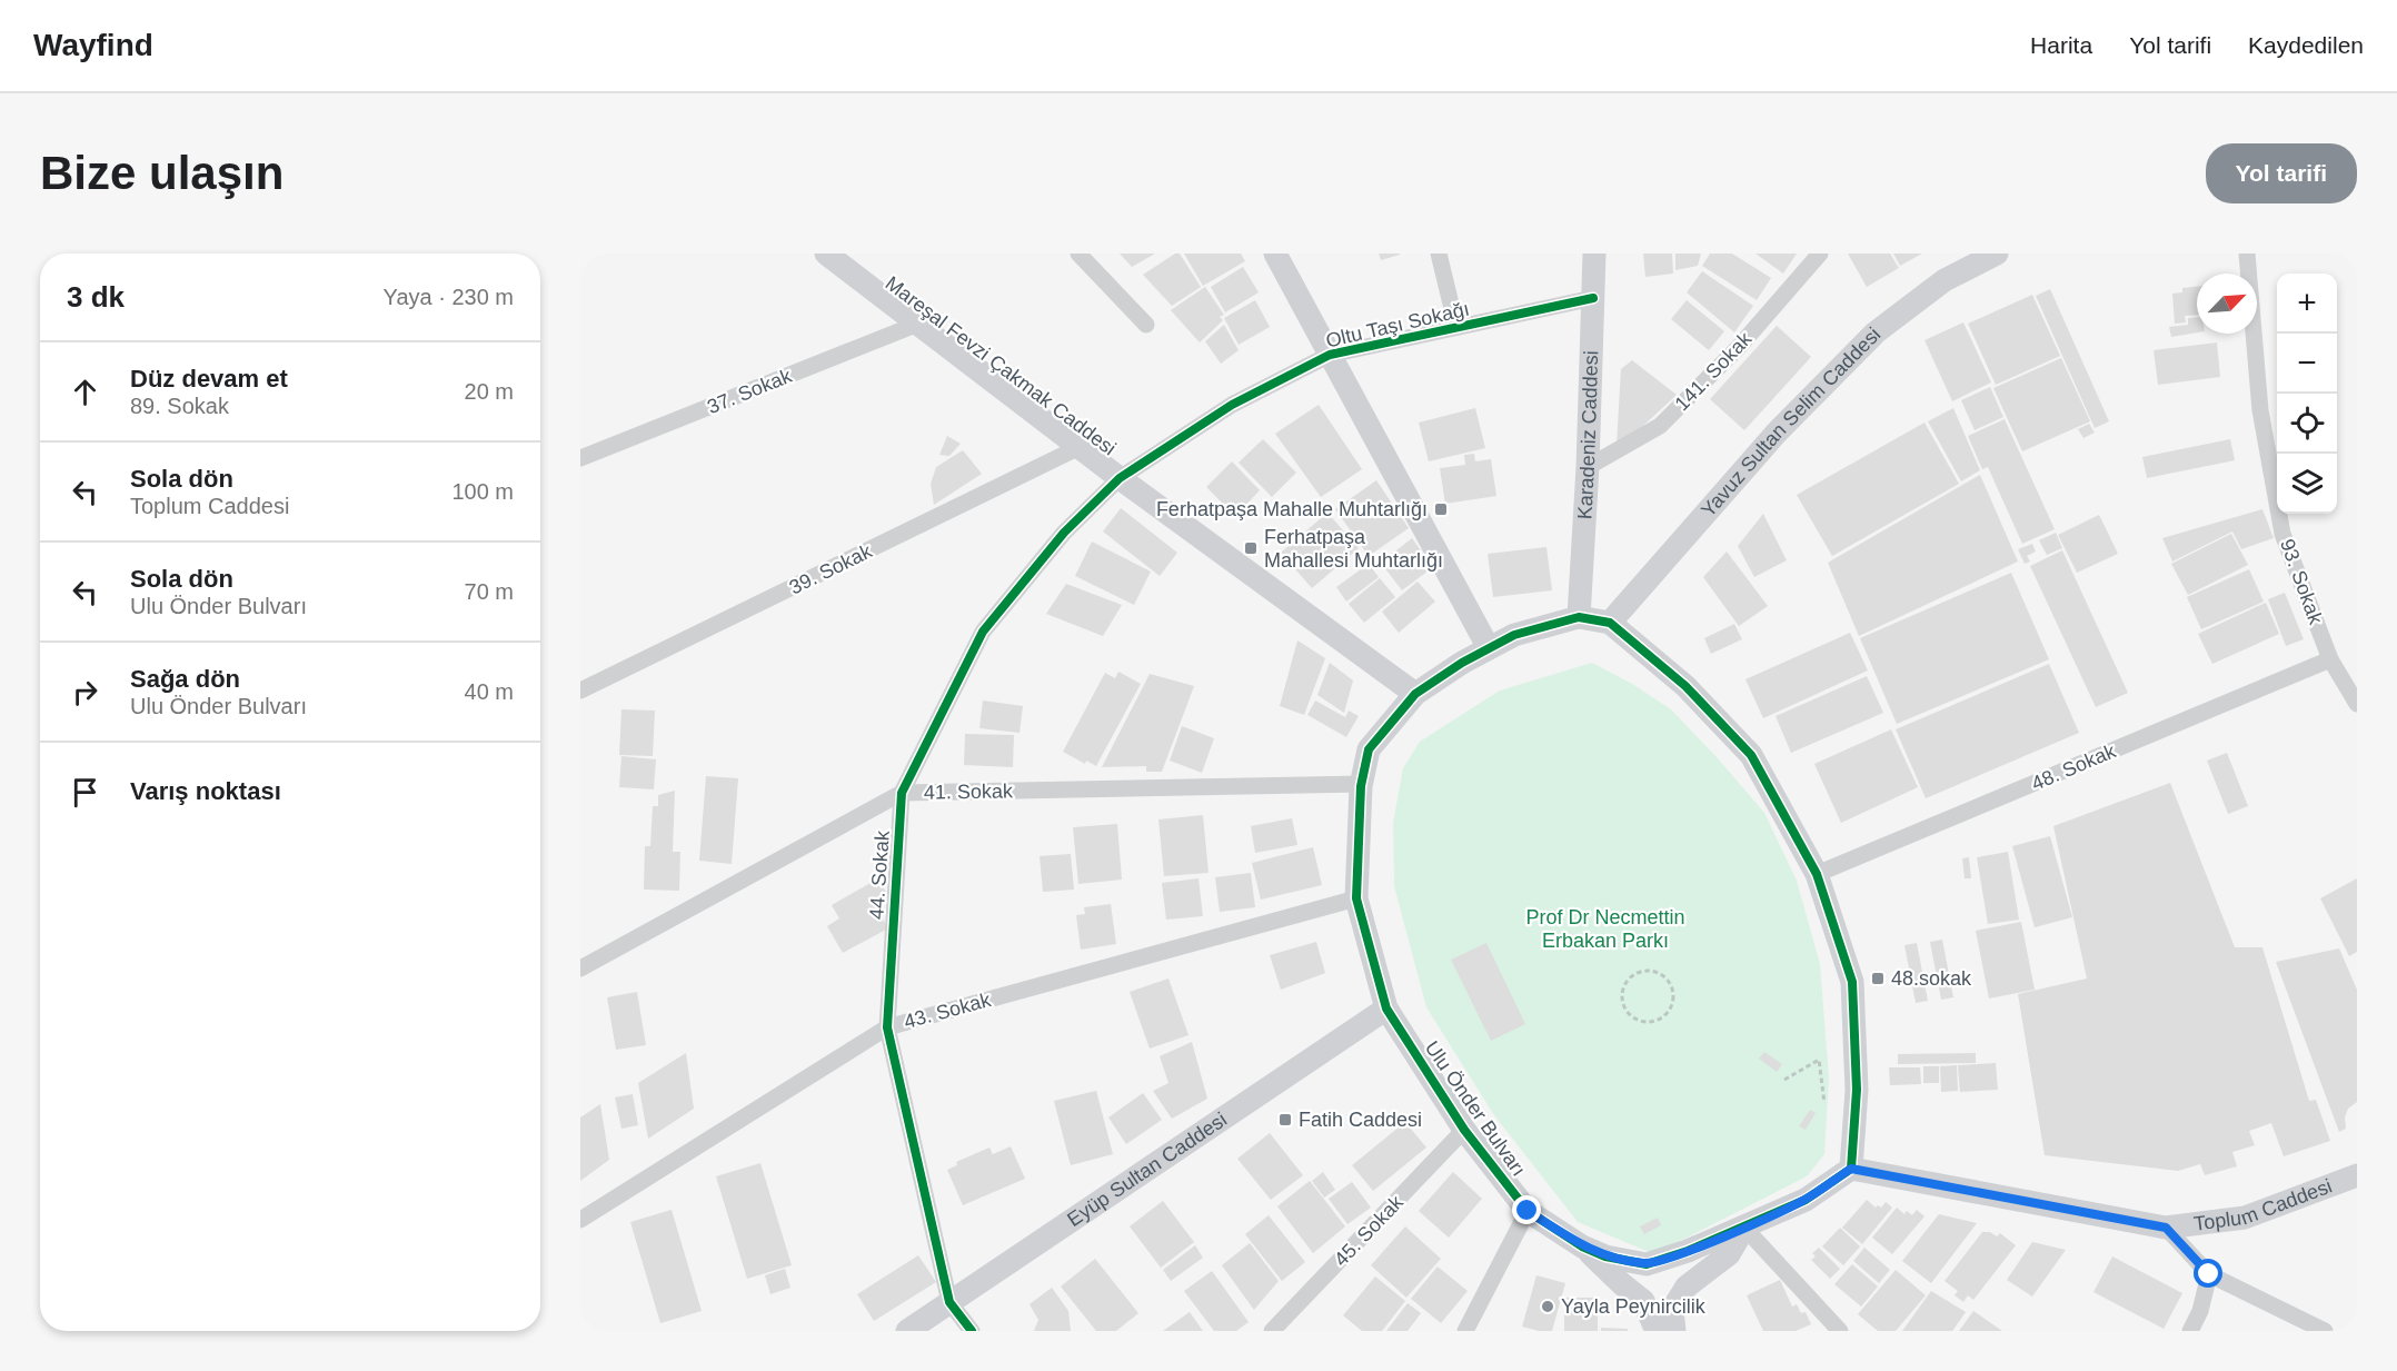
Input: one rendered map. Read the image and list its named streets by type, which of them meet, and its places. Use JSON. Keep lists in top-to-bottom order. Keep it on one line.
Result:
{"streets":{"street":["Oltu Taşı Sokağı","Mareşal Fevzi Çakmak Caddesi","141. Sokak","37. Sokak","Yavuz Sultan Selim Caddesi","Karadeniz Caddesi","39. Sokak","93. Sokak","48. Sokak","41. Sokak","44. Sokak","43. Sokak","Ulu Önder Bulvarı","Eyüp Sultan Caddesi","Toplum Caddesi","45. Sokak"]},"crossings":[["Oltu Taşı Sokağı","Mareşal Fevzi Çakmak Caddesi"],["Oltu Taşı Sokağı","Karadeniz Caddesi"],["Oltu Taşı Sokağı","44. Sokak"],["Mareşal Fevzi Çakmak Caddesi","37. Sokak"],["Mareşal Fevzi Çakmak Caddesi","39. Sokak"],["Mareşal Fevzi Çakmak Caddesi","44. Sokak"],["Mareşal Fevzi Çakmak Caddesi","Ulu Önder Bulvarı"],["141. Sokak","Karadeniz Caddesi"],["Yavuz Sultan Selim Caddesi","Ulu Önder Bulvarı"],["Karadeniz Caddesi","Ulu Önder Bulvarı"],["93. Sokak","48. Sokak"],["48. Sokak","Ulu Önder Bulvarı"],["41. Sokak","44. Sokak"],["41. Sokak","Ulu Önder Bulvarı"],["44. Sokak","43. Sokak"],["44. Sokak","Eyüp Sultan Caddesi"],["43. Sokak","Ulu Önder Bulvarı"],["Ulu Önder Bulvarı","Eyüp Sultan Caddesi"],["Ulu Önder Bulvarı","Toplum Caddesi"],["Ulu Önder Bulvarı","45. Sokak"]],"parks":["Prof Dr Necmettin Erbakan Parkı"],"places":{"transit":["Ferhatpaşa Mahalle Muhtarlığı","Ferhatpaşa Mahallesi Muhtarlığı","48.sokak","Fatih Caddesi"],"other":["Yayla Peynircilik"]},"north":"top right","page":{"header":"Wayfind","nav":["Harita","Yol tarifi","Kaydedilen"],"buttons":"Yol tarifi","title":"Bize ulaşın","heading":["3 dk","Yaya · 230 m"],"map_buttons":["+","−"],"list":[["Düz devam et","89. Sokak","20 m"],["Sola dön","Toplum Caddesi","100 m"],["Sola dön","Ulu Önder Bulvarı","70 m"],["Sağa dön","Ulu Önder Bulvarı","40 m"],"Varış noktası"]}}
